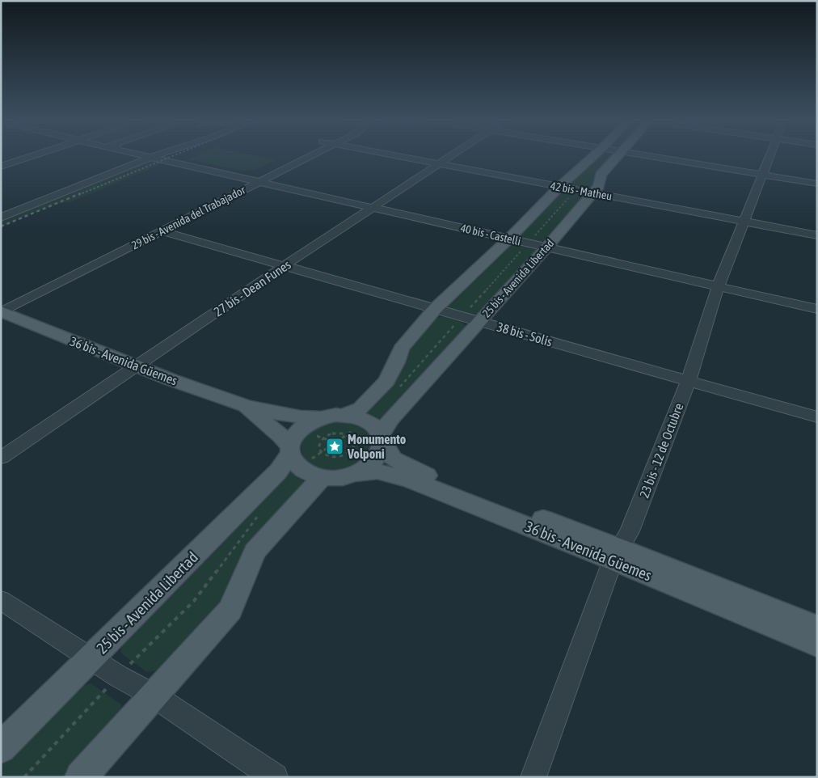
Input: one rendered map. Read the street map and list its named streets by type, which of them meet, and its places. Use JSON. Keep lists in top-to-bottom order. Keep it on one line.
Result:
{"streets":{"main road":["25 bis - Avenida Libertad","36 bis - Avenida Güemes"],"street":["42 bis - Matheu","29 bis - Avenida del Trabajador","40 bis - Castelli","27 bis - Dean Funes","38 bis - Solís","23 bis - 12 de Octubre"]},"crossings":[["42 bis - Matheu","25 bis - Avenida Libertad"],["42 bis - Matheu","27 bis - Dean Funes"],["42 bis - Matheu","23 bis - 12 de Octubre"],["29 bis - Avenida del Trabajador","40 bis - Castelli"],["29 bis - Avenida del Trabajador","38 bis - Solís"],["29 bis - Avenida del Trabajador","36 bis - Avenida Güemes"],["40 bis - Castelli","25 bis - Avenida Libertad"],["40 bis - Castelli","27 bis - Dean Funes"],["40 bis - Castelli","23 bis - 12 de Octubre"],["25 bis - Avenida Libertad","38 bis - Solís"],["25 bis - Avenida Libertad","36 bis - Avenida Güemes"],["27 bis - Dean Funes","38 bis - Solís"],["27 bis - Dean Funes","36 bis - Avenida Güemes"],["38 bis - Solís","23 bis - 12 de Octubre"],["36 bis - Avenida Güemes","23 bis - 12 de Octubre"]],"places":{"place":["Monumento Volponi"]}}
